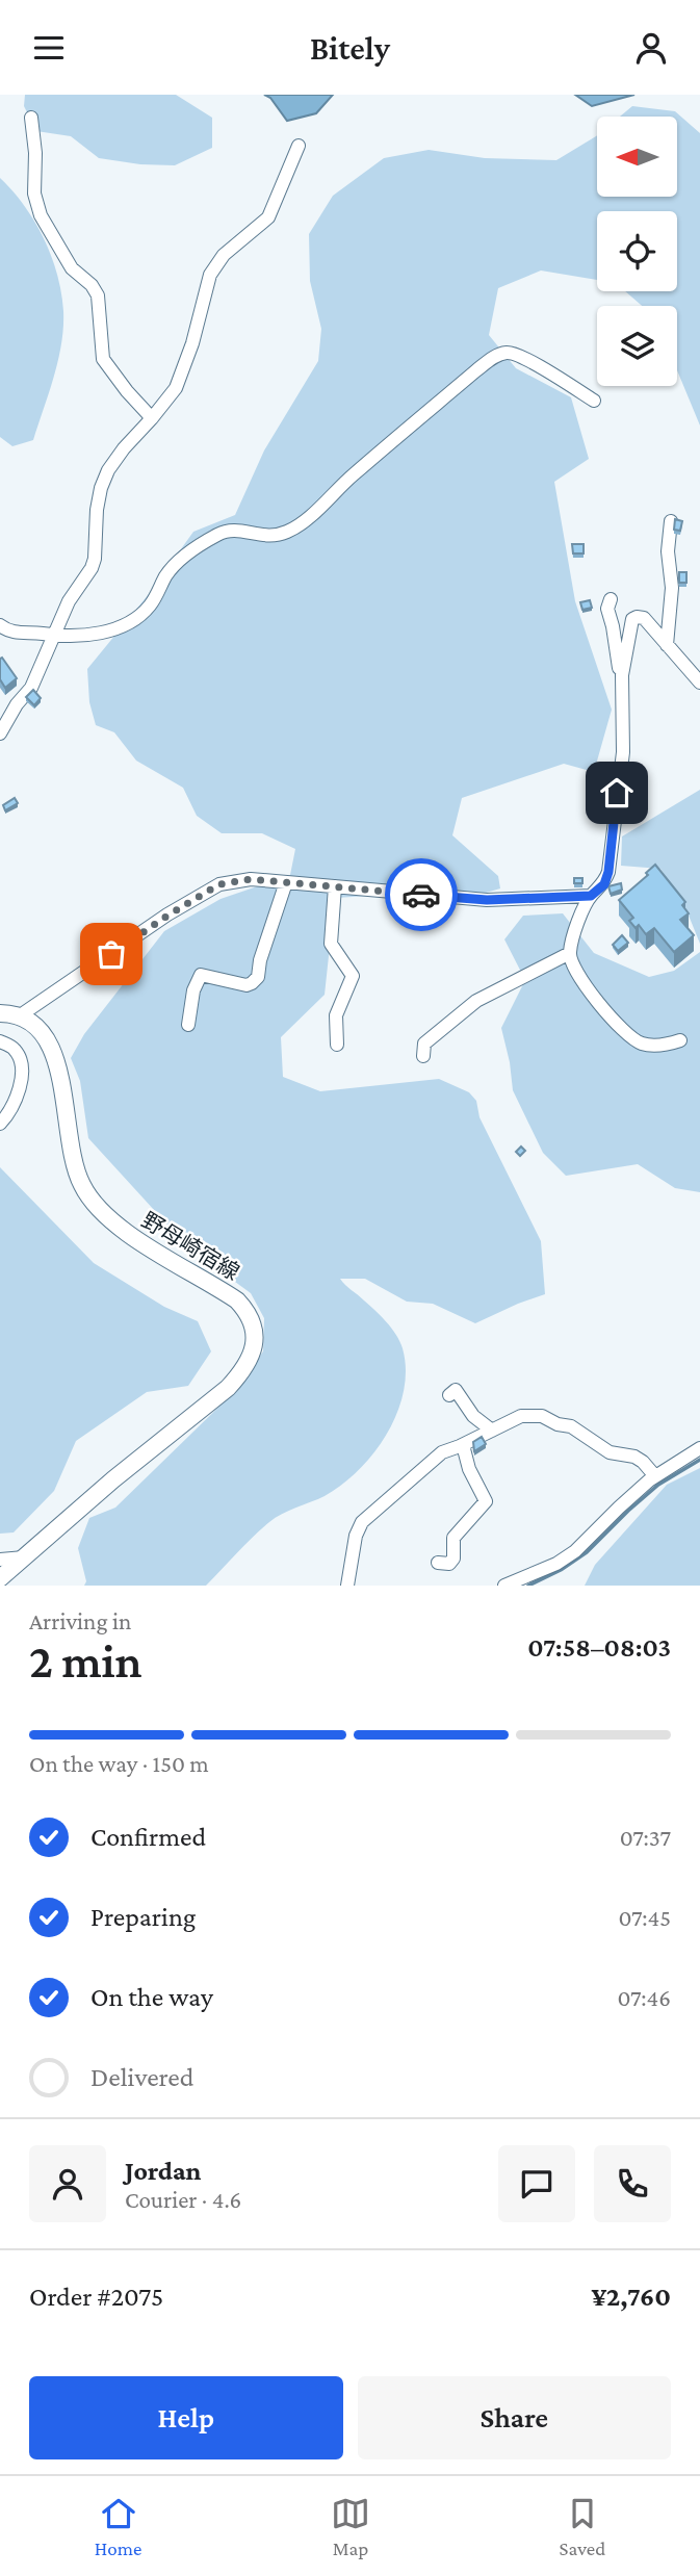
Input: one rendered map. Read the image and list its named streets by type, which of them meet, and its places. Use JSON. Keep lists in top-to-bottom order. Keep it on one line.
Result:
{"streets":{"main road":["野母崎宿線"]},"north":"left","page":{"header":"Bitely","heading":["2 min","Arriving in","07:58–08:03"],"panel":["Jordan","Courier · 4.6","Order #2075","¥2,760"],"bar":"On the way · 150 m","list":[["Confirmed","07:37"],["Preparing","07:45"],["On the way","07:46"],"Delivered"],"buttons":["Help","Share"],"tabs":["Home","Map","Saved"]}}
